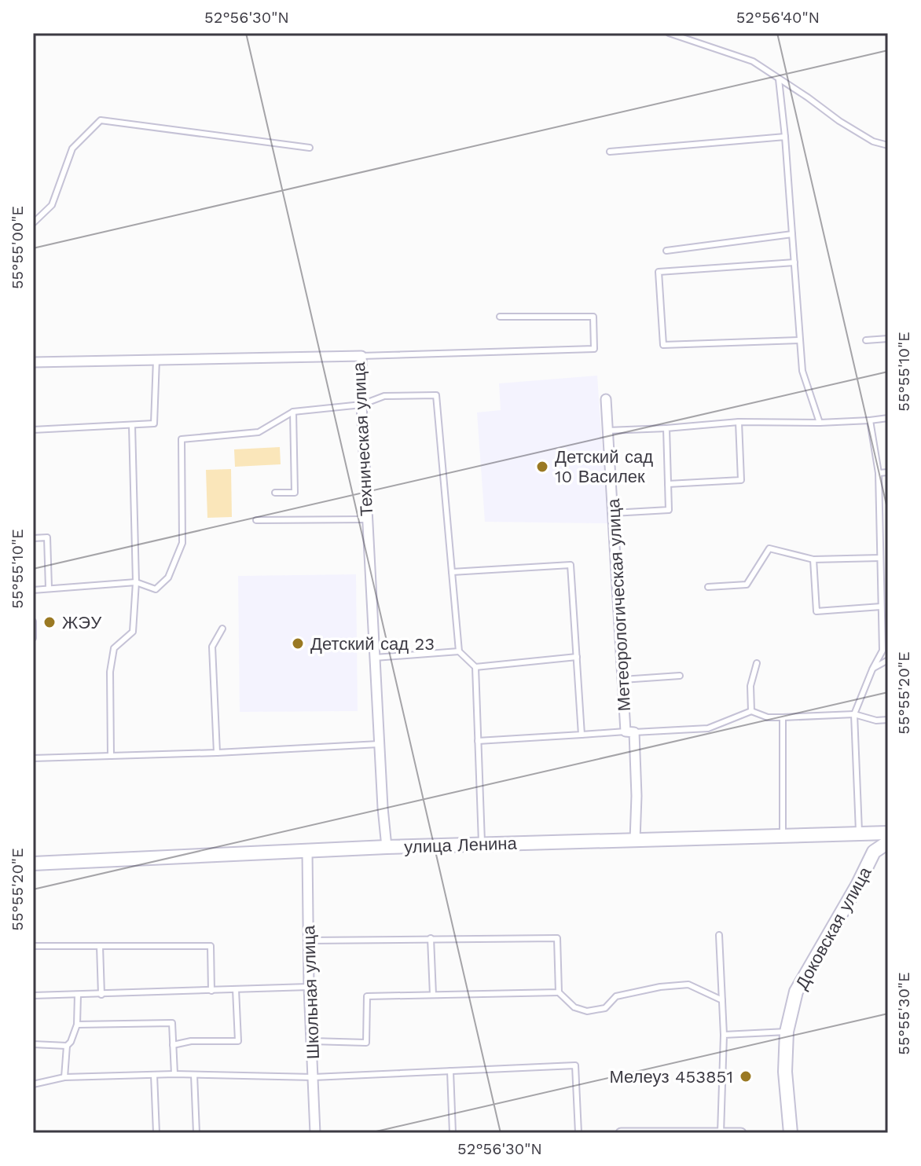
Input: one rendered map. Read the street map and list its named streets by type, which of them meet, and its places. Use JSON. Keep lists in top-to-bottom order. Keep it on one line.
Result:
{"streets":{"main road":["улица Ленина","Доковская улица"],"street":["Техническая улица","Метеорологическая улица","Школьная улица"]},"crossings":[["Техническая улица","улица Ленина"],["Метеорологическая улица","улица Ленина"],["улица Ленина","Школьная улица"]],"places":["Детский сад 10 Василек","ЖЭУ","Детский сад 23","Мелеуз 453851"],"coordinates":["52°56'30\"N","52°56'40\"N","55°55'00\"E","55°55'10\"E","55°55'20\"E","55°55'30\"E"]}
